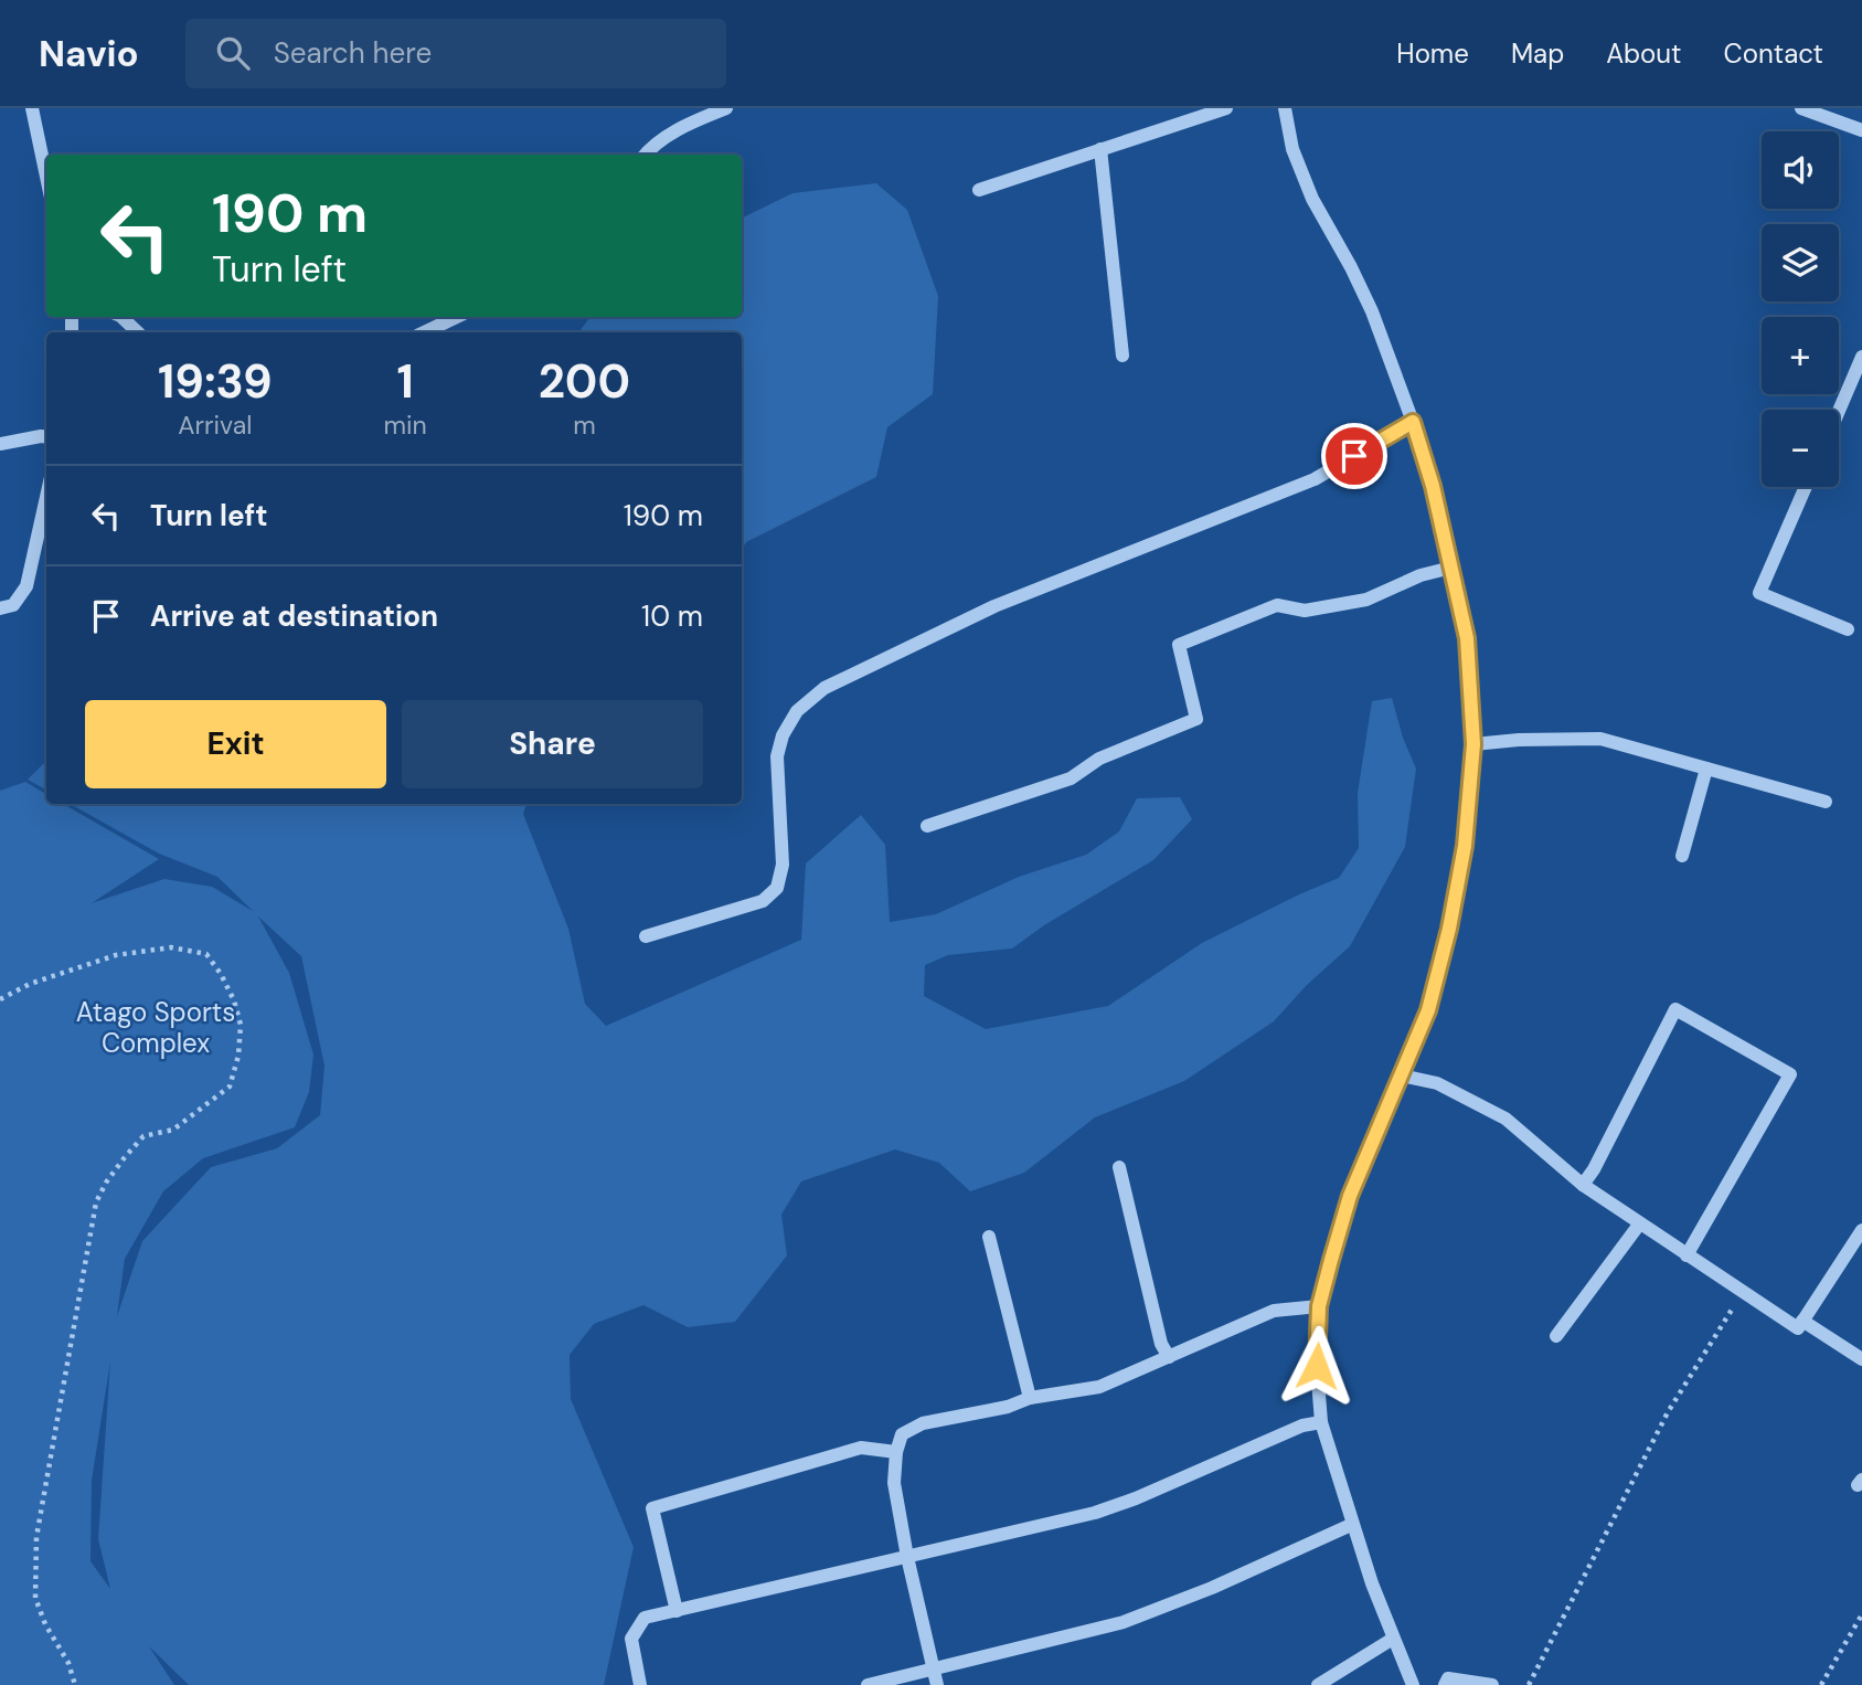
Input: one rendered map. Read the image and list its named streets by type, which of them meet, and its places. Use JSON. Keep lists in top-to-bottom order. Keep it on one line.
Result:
{"parks":["Atago Sports Complex"],"page":{"header":"Navio","search":"Search here","nav":["Home","Map","About","Contact"],"map_buttons":["+","−"],"turn":["190 m","Turn left"],"eta":["19:39","Arrival","1","min","200","m"],"list":[{"name":"Turn left","value":"190 m"},{"name":"Arrive at destination","value":"10 m"}],"buttons":["Exit","Share"]}}
